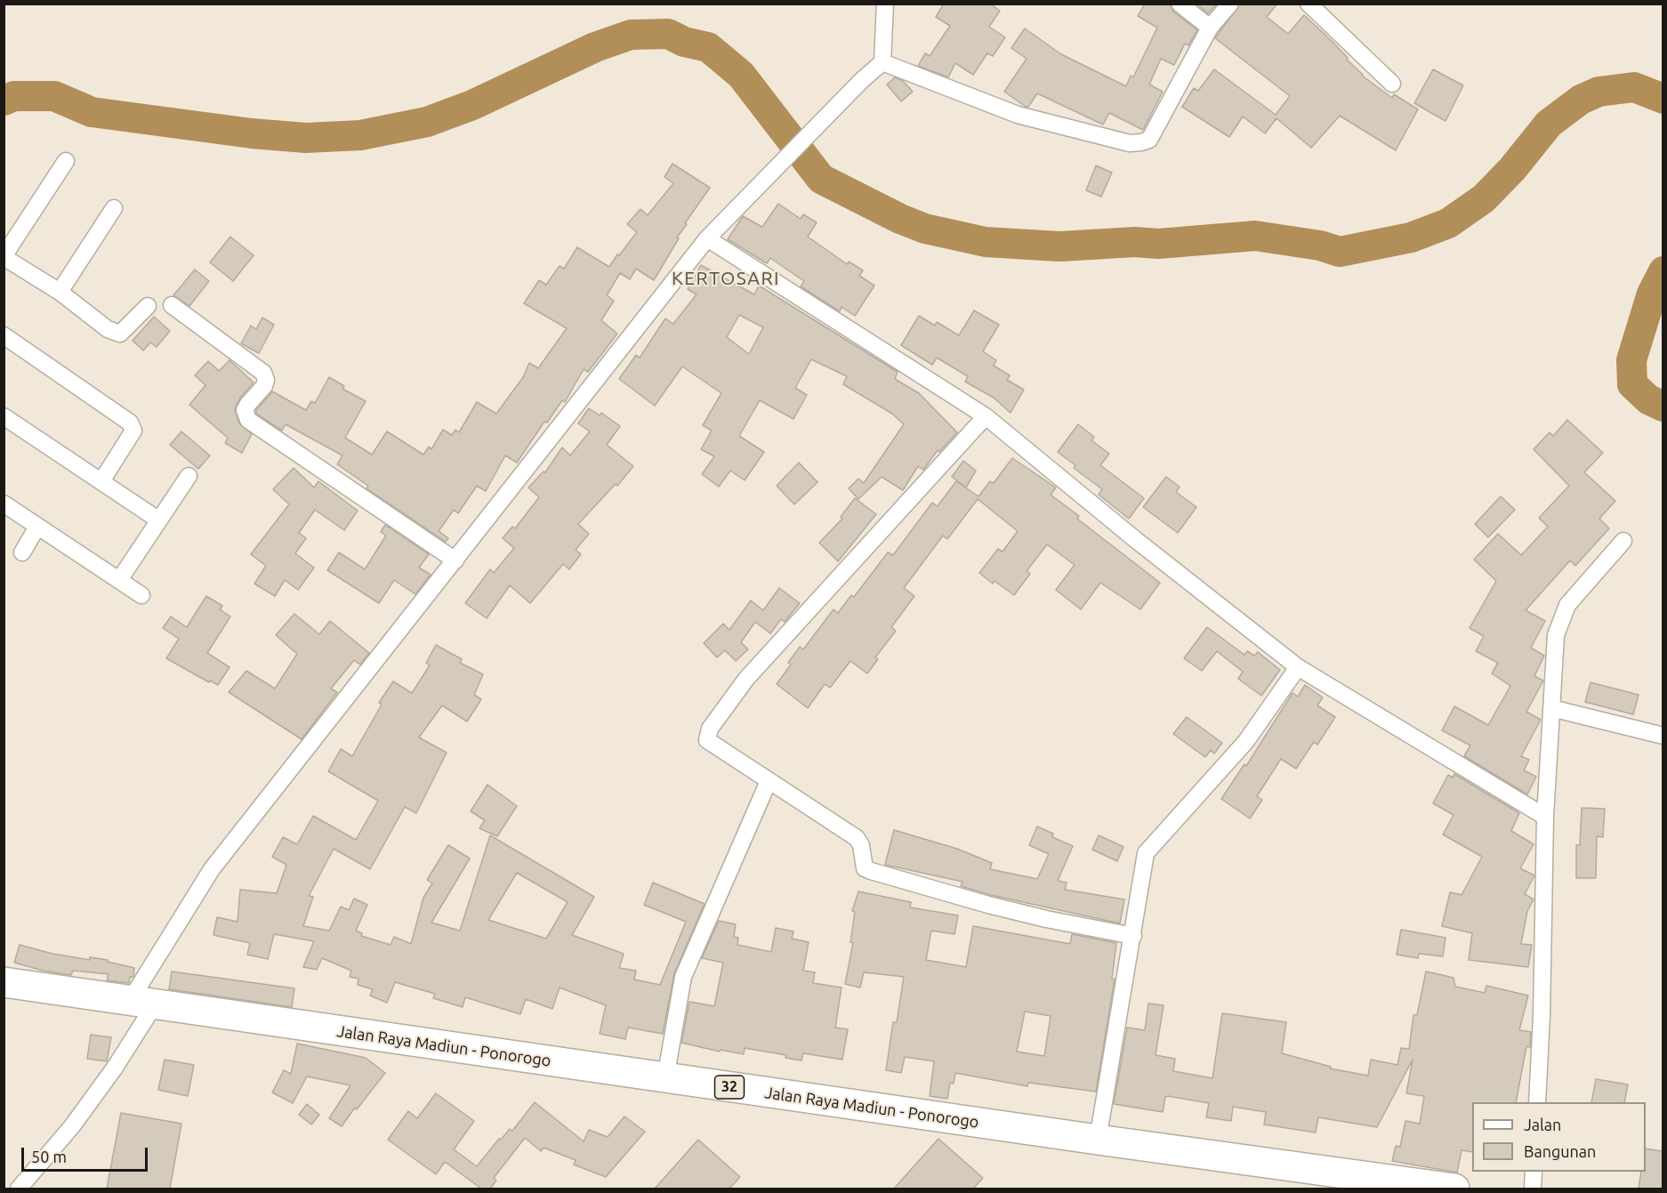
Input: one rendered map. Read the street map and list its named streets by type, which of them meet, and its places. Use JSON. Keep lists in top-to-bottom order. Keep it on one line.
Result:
{"streets":{"highway":["Jalan Raya Madiun - Ponorogo","32"]},"districts":["KERTOSARI"],"legend":["Jalan","Bangunan"],"scale_bar":"50 m"}
